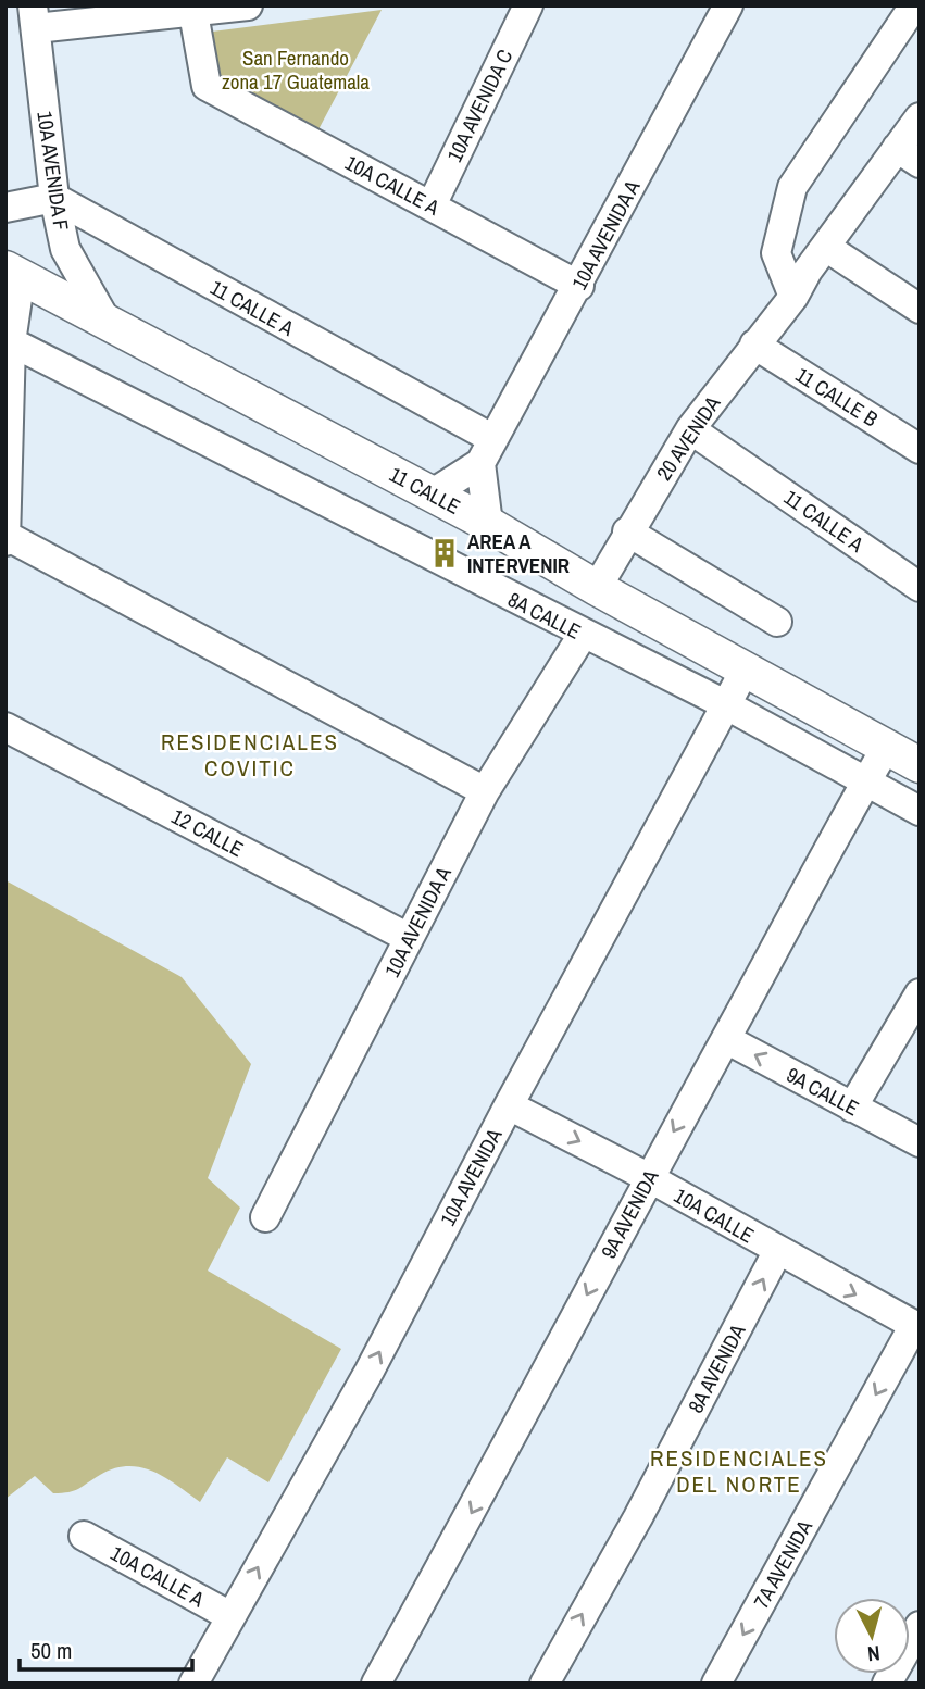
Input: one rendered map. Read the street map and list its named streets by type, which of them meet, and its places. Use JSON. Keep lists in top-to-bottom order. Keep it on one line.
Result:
{"streets":{"street":["10A AVENIDA C","10A AVENIDA F","10A CALLE A","10A AVENIDA A","11 CALLE A","11 CALLE B","20 AVENIDA","11 CALLE","8A CALLE","12 CALLE","9A CALLE","10A AVENIDA","9A AVENIDA","10A CALLE","8A AVENIDA","7A AVENIDA"]},"crossings":[["10A AVENIDA C","10A CALLE A"],["10A AVENIDA F","11 CALLE A"],["10A AVENIDA F","11 CALLE"],["10A CALLE A","10A AVENIDA A"],["10A CALLE A","10A AVENIDA"],["10A AVENIDA A","11 CALLE A"],["10A AVENIDA A","11 CALLE"],["10A AVENIDA A","8A CALLE"],["10A AVENIDA A","12 CALLE"],["11 CALLE A","20 AVENIDA"],["11 CALLE B","20 AVENIDA"],["20 AVENIDA","11 CALLE"],["11 CALLE","10A AVENIDA"],["11 CALLE","9A AVENIDA"],["8A CALLE","10A AVENIDA"],["8A CALLE","9A AVENIDA"],["9A CALLE","9A AVENIDA"],["10A AVENIDA","10A CALLE"],["9A AVENIDA","10A CALLE"],["10A CALLE","8A AVENIDA"],["10A CALLE","7A AVENIDA"]],"one_way":["9A CALLE","10A AVENIDA","9A AVENIDA","10A CALLE","8A AVENIDA","7A AVENIDA"],"districts":["RESIDENCIALES COVITIC","RESIDENCIALES DEL NORTE"],"parks":["San Fernando zona 17 Guatemala"],"places":{"building":["AREA A INTERVENIR"]},"scale_bar":"50 m","north":"bottom"}
